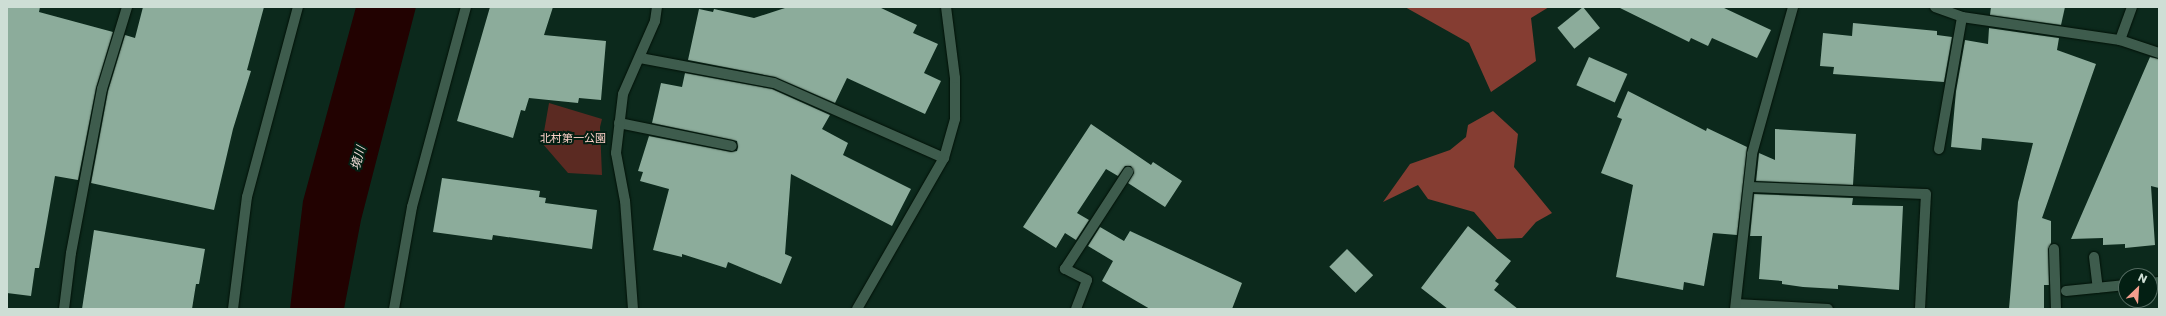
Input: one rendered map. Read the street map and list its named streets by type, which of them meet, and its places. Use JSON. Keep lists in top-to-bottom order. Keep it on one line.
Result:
{"water":["境川"],"parks":["北村第一公園"],"north":"top right"}
